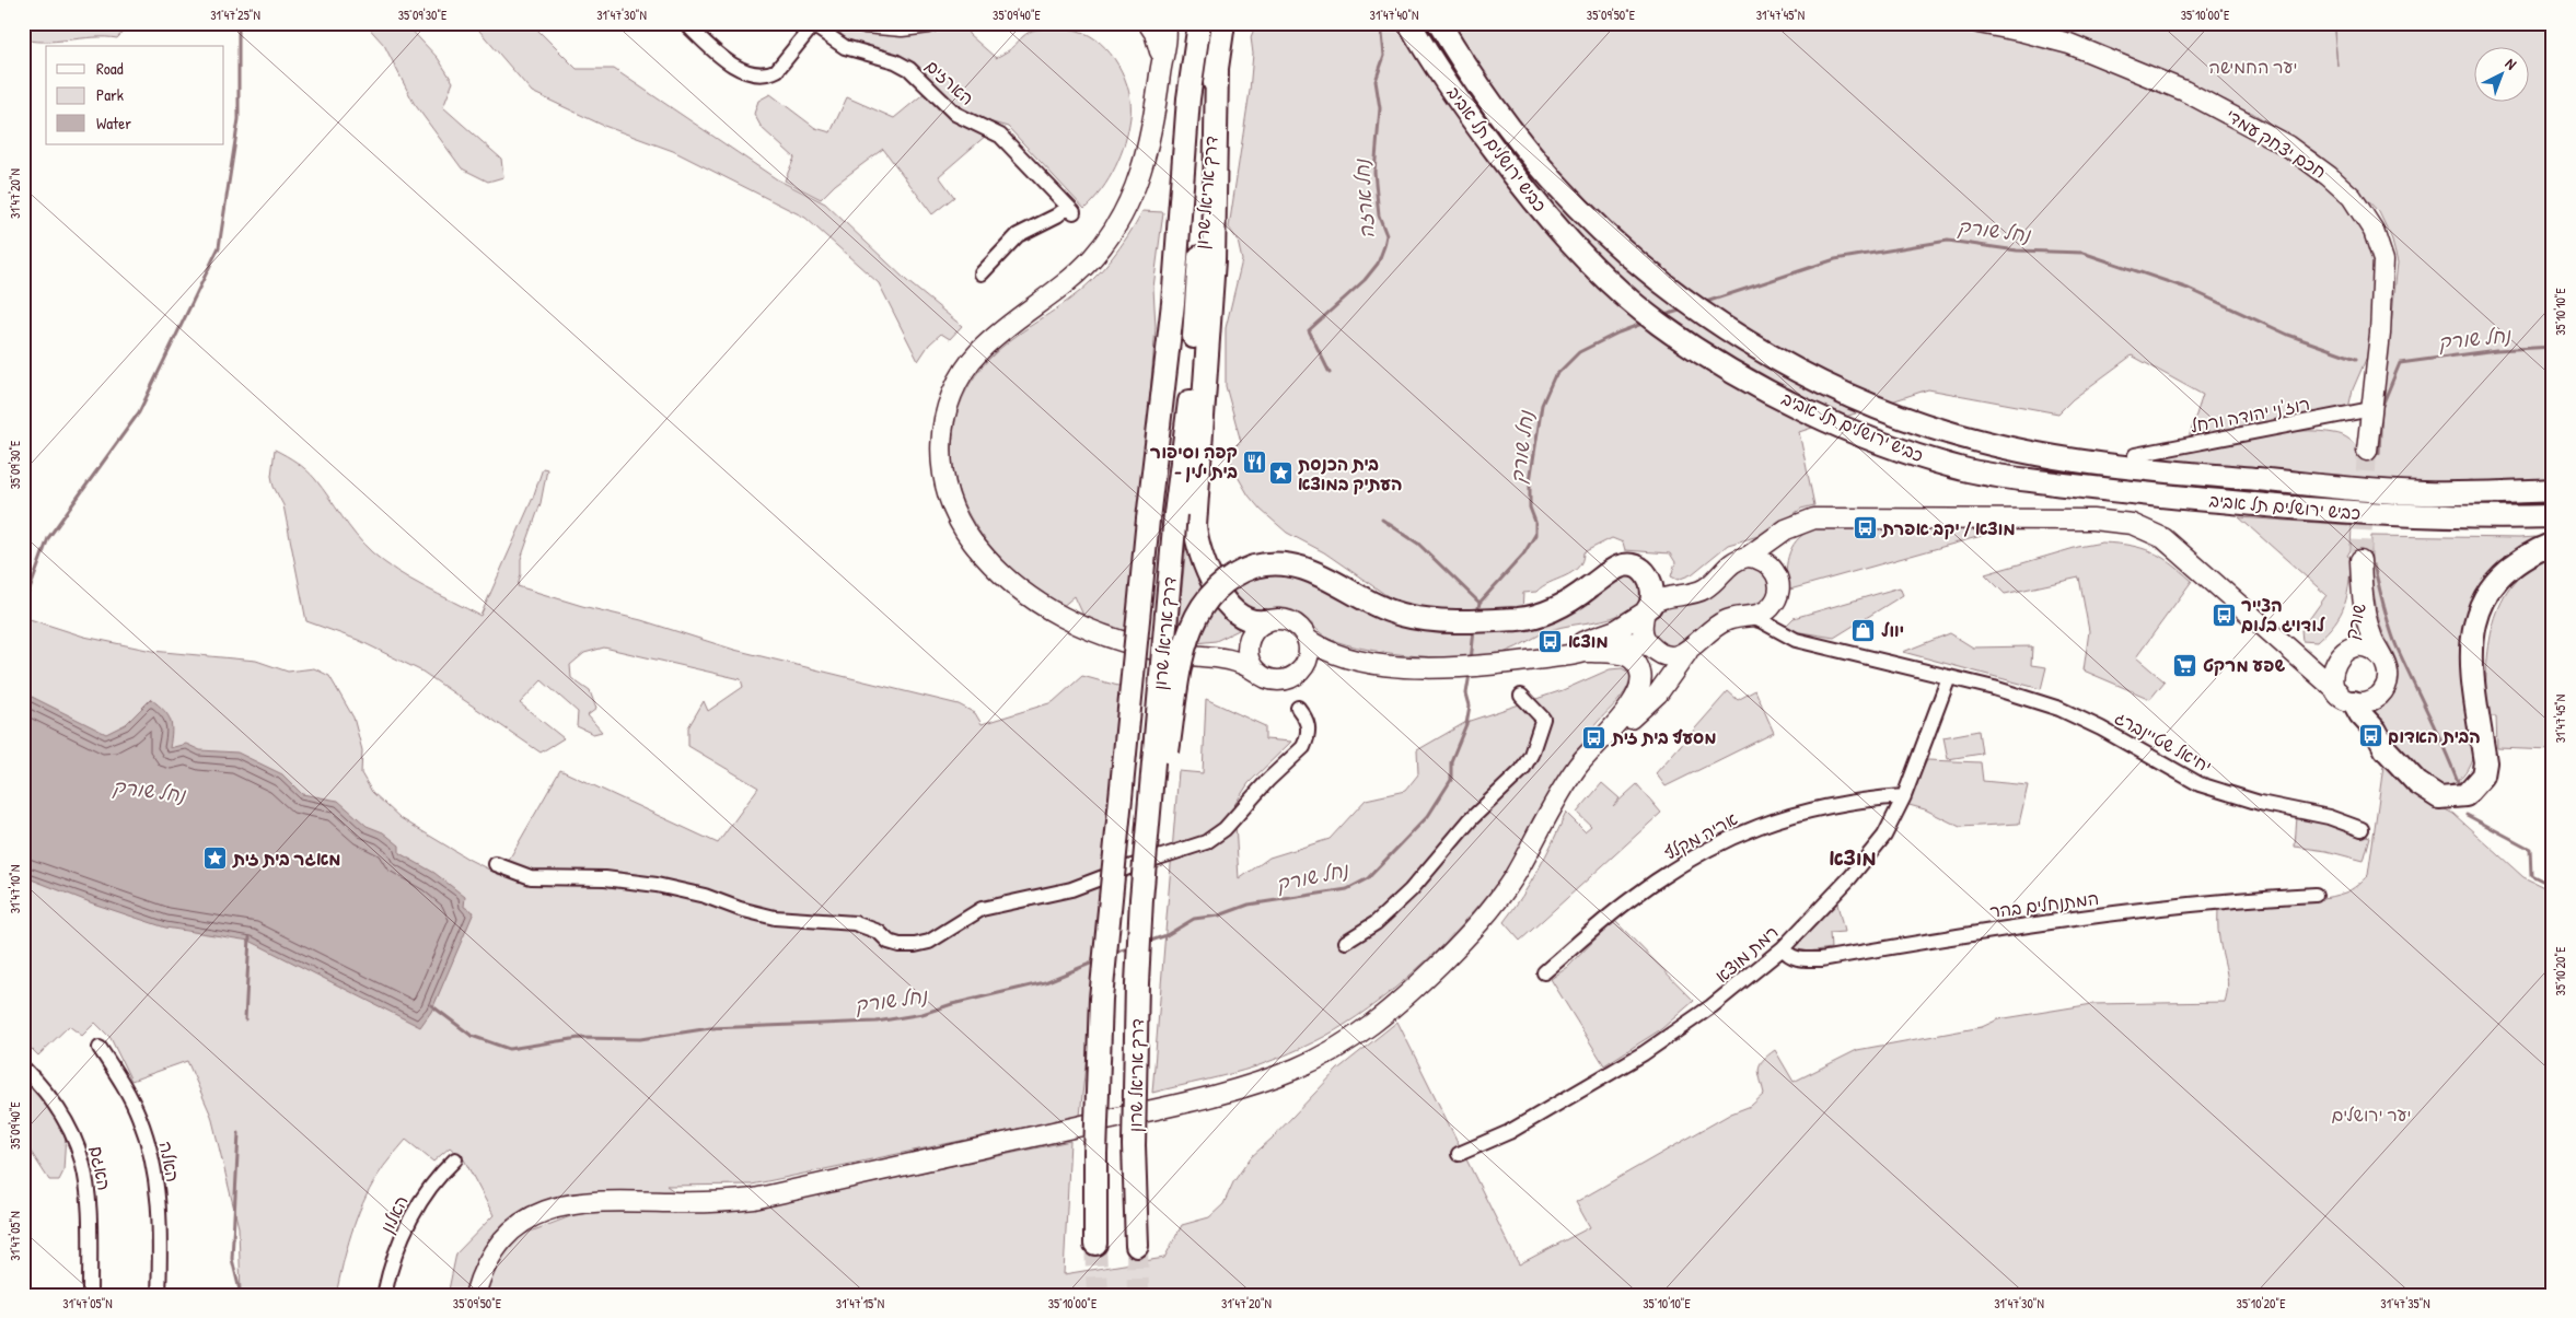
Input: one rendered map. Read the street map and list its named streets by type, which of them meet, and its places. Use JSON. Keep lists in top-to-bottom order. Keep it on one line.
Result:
{"streets":{"highway":["כביש ירושלים תל אביב","דרך אריאל שרון"],"main road":["חכם יצחק עמדי","שורק"],"street":["הארזים","רוז'ני יהודה ורחל","יחיאל שטיינברג","אריה מקלף","המתנחלים בהר","רמת מוצא","האלה","האגם","האלון"]},"crossings":[["חכם יצחק עמדי","רוז'ני יהודה ורחל"],["יחיאל שטיינברג","רמת מוצא"],["אריה מקלף","רמת מוצא"],["המתנחלים בהר","רמת מוצא"]],"districts":["מוצא"],"water":["נחל ארזה","נחל שורק"],"parks":["יער החמישה","יער ירושלים"],"places":{"restaurant":["קפה וסיפור - בית ילין"],"place":["בית הכנסת העתיק במוצא","מאגר בית זית"],"bus stop":["מוצא / יקב אפרת","הצייר לודויג בלום","מוצא","הבית האדום","מסעף בית זית"],"shop":["יוול"],"supermarket":["שפע מרקט"]},"legend":["Road","Park","Water"],"north":"top right","coordinates":["31°47'25\"N","35°09'30\"E","31°47'30\"N","35°09'40\"E","31°47'40\"N","35°09'50\"E","31°47'45\"N","35°10'00\"E","31°47'20\"N","35°10'10\"E","31°47'10\"N","35°10'20\"E","31°47'05\"N","31°47'15\"N","31°47'35\"N"]}
